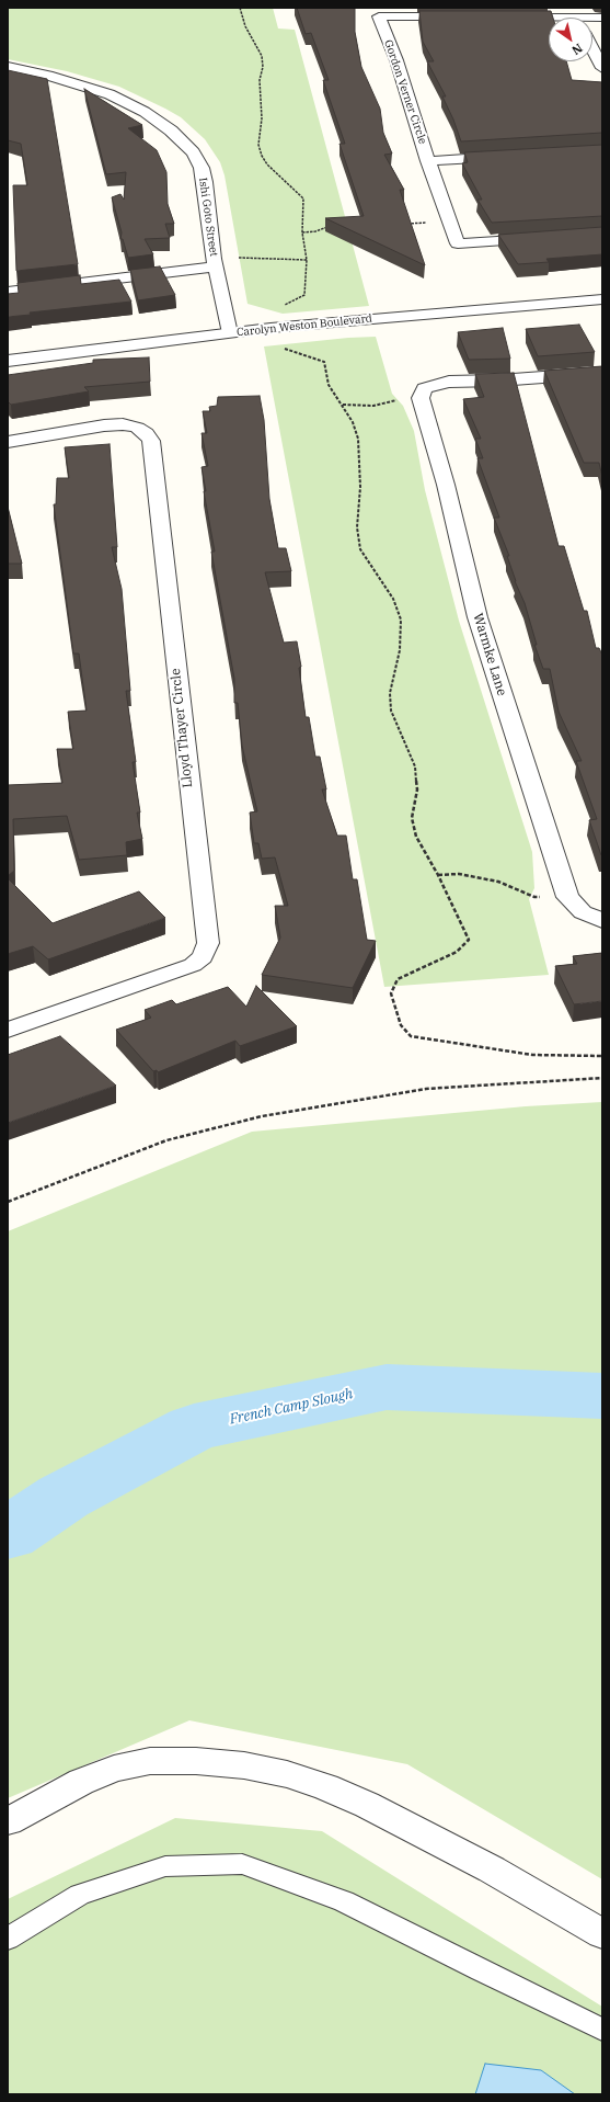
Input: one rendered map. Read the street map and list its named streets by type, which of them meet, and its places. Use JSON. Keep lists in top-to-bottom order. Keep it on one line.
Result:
{"streets":{"street":["Gordon Verner Circle","Ishi Goto Street","Carolyn Weston Boulevard","Warmke Lane","Lloyd Thayer Circle"]},"crossings":[["Ishi Goto Street","Carolyn Weston Boulevard"]],"water":["French Camp Slough"],"north":"bottom right"}
